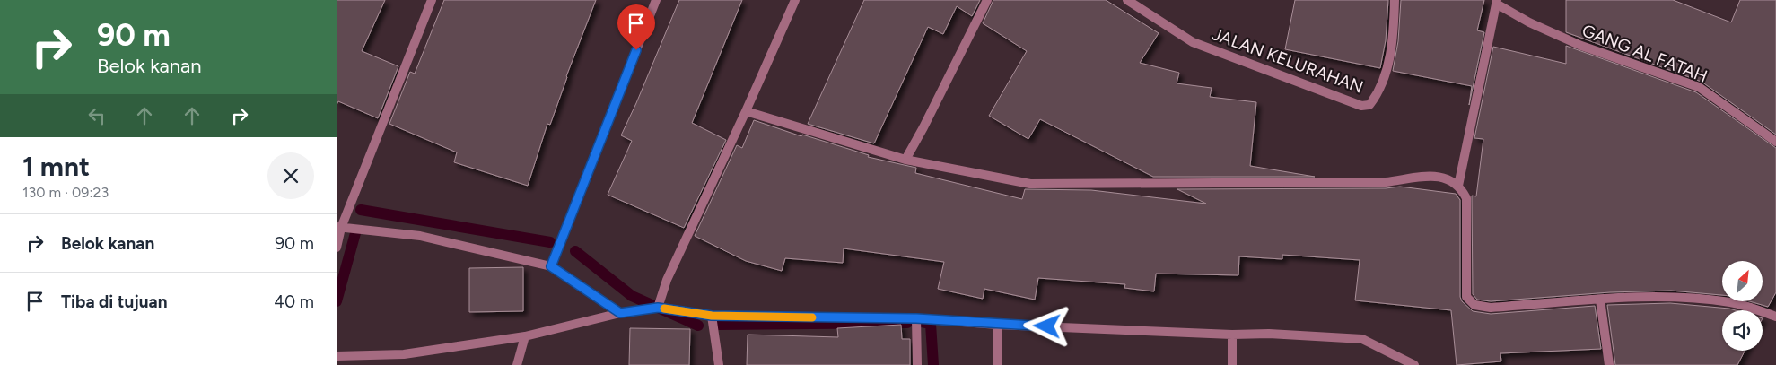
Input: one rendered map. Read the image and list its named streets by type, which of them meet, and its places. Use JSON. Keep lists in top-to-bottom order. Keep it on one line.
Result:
{"streets":{"street":["GANG AL FATAH","JALAN KELURAHAN"]},"north":"top right","page":{"turn":["90 m","Belok kanan"],"heading":["1 mnt","130 m · 09:23"],"list":[{"name":"Belok kanan","value":"90 m"},{"name":"Tiba di tujuan","value":"40 m"}]}}
